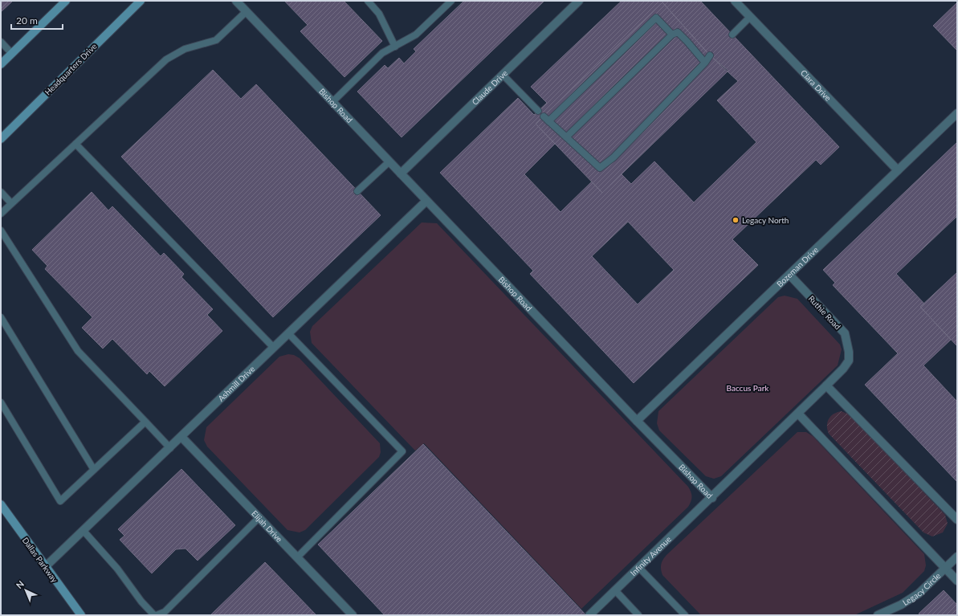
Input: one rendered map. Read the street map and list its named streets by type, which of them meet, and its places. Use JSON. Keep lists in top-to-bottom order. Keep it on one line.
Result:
{"streets":{"main road":["Headquarters Drive","Dallas Parkway"],"street":["Clara Drive","Claude Drive","Bishop Road","Bozeman Drive","Ruthie Road","Ashmill Drive","Elijah Drive","Infinity Avenue","Legacy Circle"]},"crossings":[["Clara Drive","Bozeman Drive"],["Claude Drive","Bishop Road"],["Bishop Road","Bozeman Drive"],["Bishop Road","Ruthie Road"],["Bishop Road","Ashmill Drive"],["Bishop Road","Infinity Avenue"],["Bozeman Drive","Ruthie Road"],["Ashmill Drive","Elijah Drive"],["Ashmill Drive","Dallas Parkway"]],"parks":["Baccus Park"],"places":["Legacy North"],"scale_bar":"20 m","north":"top left"}
